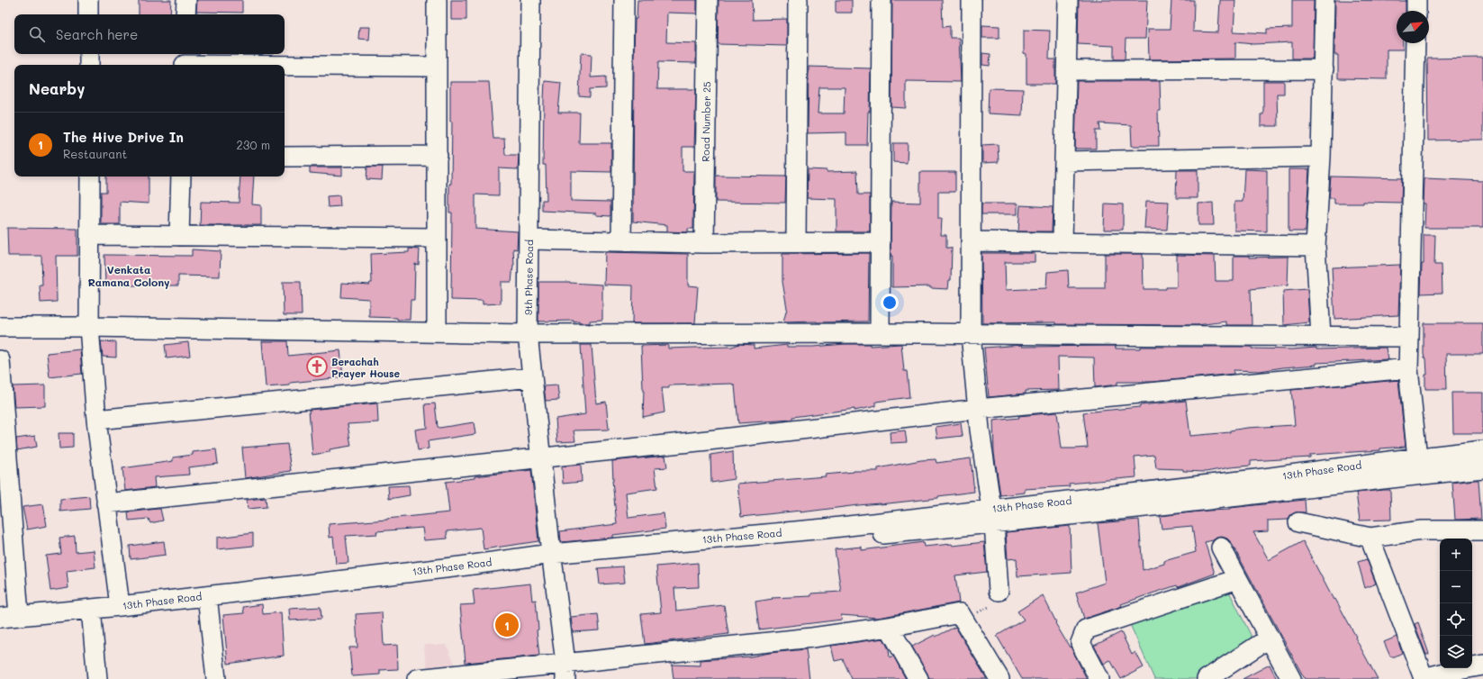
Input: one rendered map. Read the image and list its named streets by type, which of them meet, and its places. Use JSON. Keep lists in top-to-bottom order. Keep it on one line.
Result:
{"streets":{"street":["Road Number 25","9th Phase Road","13th Phase Road"]},"crossings":[["9th Phase Road","13th Phase Road"]],"districts":["Venkata Ramana Colony"],"places":{"church":["Berachah Prayer House"]},"north":"top right","page":{"search":"Search here","heading":"Nearby","list":[{"mark":"1","name":"The Hive Drive In","note":"Restaurant","value":"230 m"}],"map_buttons":["+","−"],"pins":"1"}}
